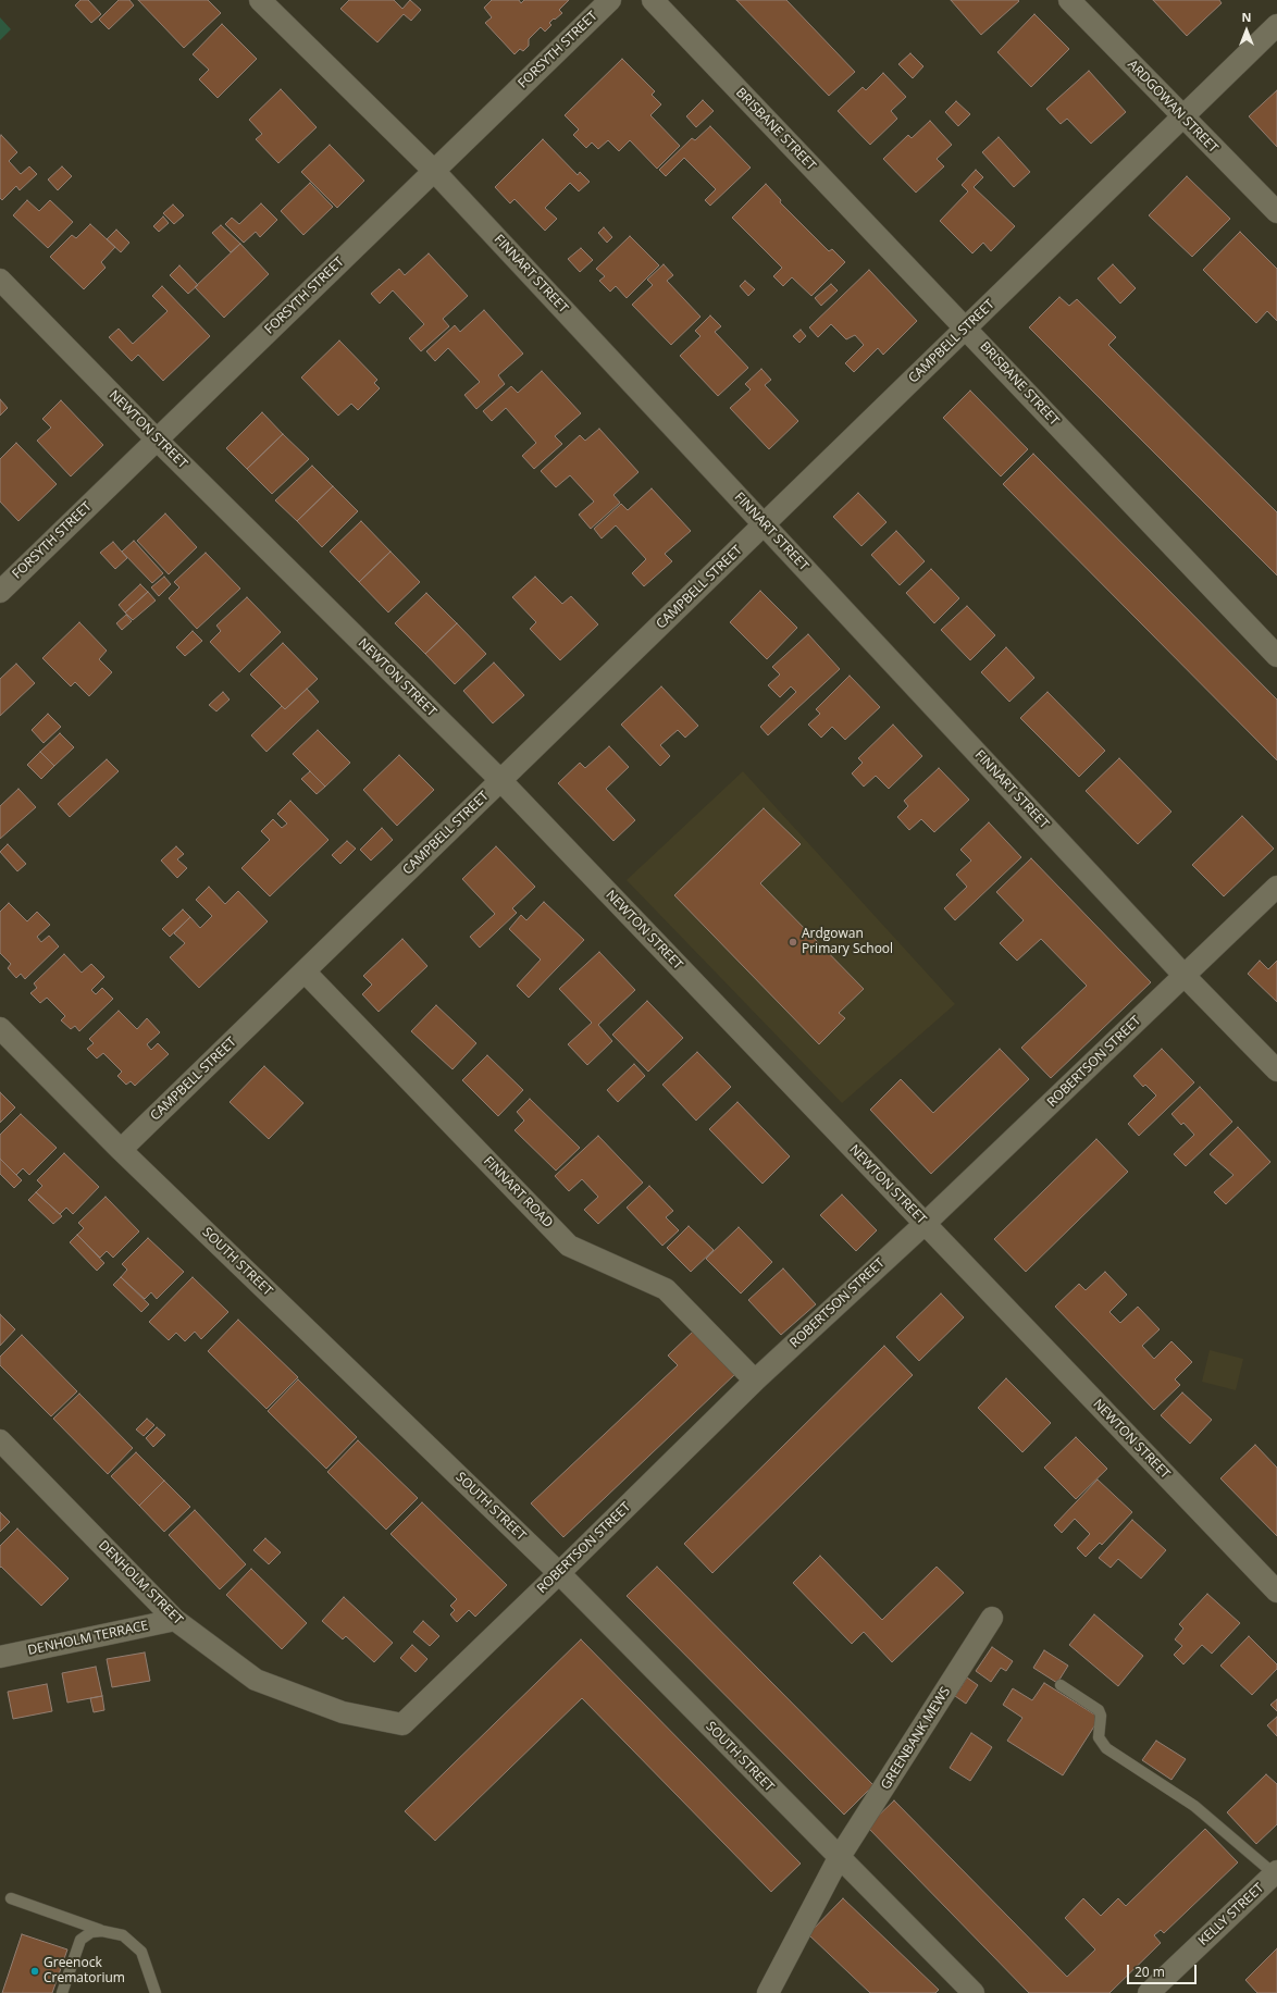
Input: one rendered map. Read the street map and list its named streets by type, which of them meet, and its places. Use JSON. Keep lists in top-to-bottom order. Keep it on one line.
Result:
{"streets":{"street":["FORSYTH STREET","ARDGOWAN STREET","BRISBANE STREET","FINNART STREET","CAMPBELL STREET","NEWTON STREET","ROBERTSON STREET","FINNART ROAD","SOUTH STREET","DENHOLM STREET","DENHOLM TERRACE","GREENBANK MEWS","KELLY STREET"]},"crossings":[["FORSYTH STREET","FINNART STREET"],["FORSYTH STREET","NEWTON STREET"],["ARDGOWAN STREET","CAMPBELL STREET"],["BRISBANE STREET","CAMPBELL STREET"],["FINNART STREET","CAMPBELL STREET"],["FINNART STREET","ROBERTSON STREET"],["CAMPBELL STREET","NEWTON STREET"],["CAMPBELL STREET","FINNART ROAD"],["CAMPBELL STREET","SOUTH STREET"],["NEWTON STREET","ROBERTSON STREET"],["ROBERTSON STREET","FINNART ROAD"],["ROBERTSON STREET","SOUTH STREET"],["ROBERTSON STREET","DENHOLM STREET"],["SOUTH STREET","GREENBANK MEWS"],["DENHOLM STREET","DENHOLM TERRACE"]],"places":["Ardgowan Primary School","Greenock Crematorium"],"scale_bar":"20 m","north":"top"}
